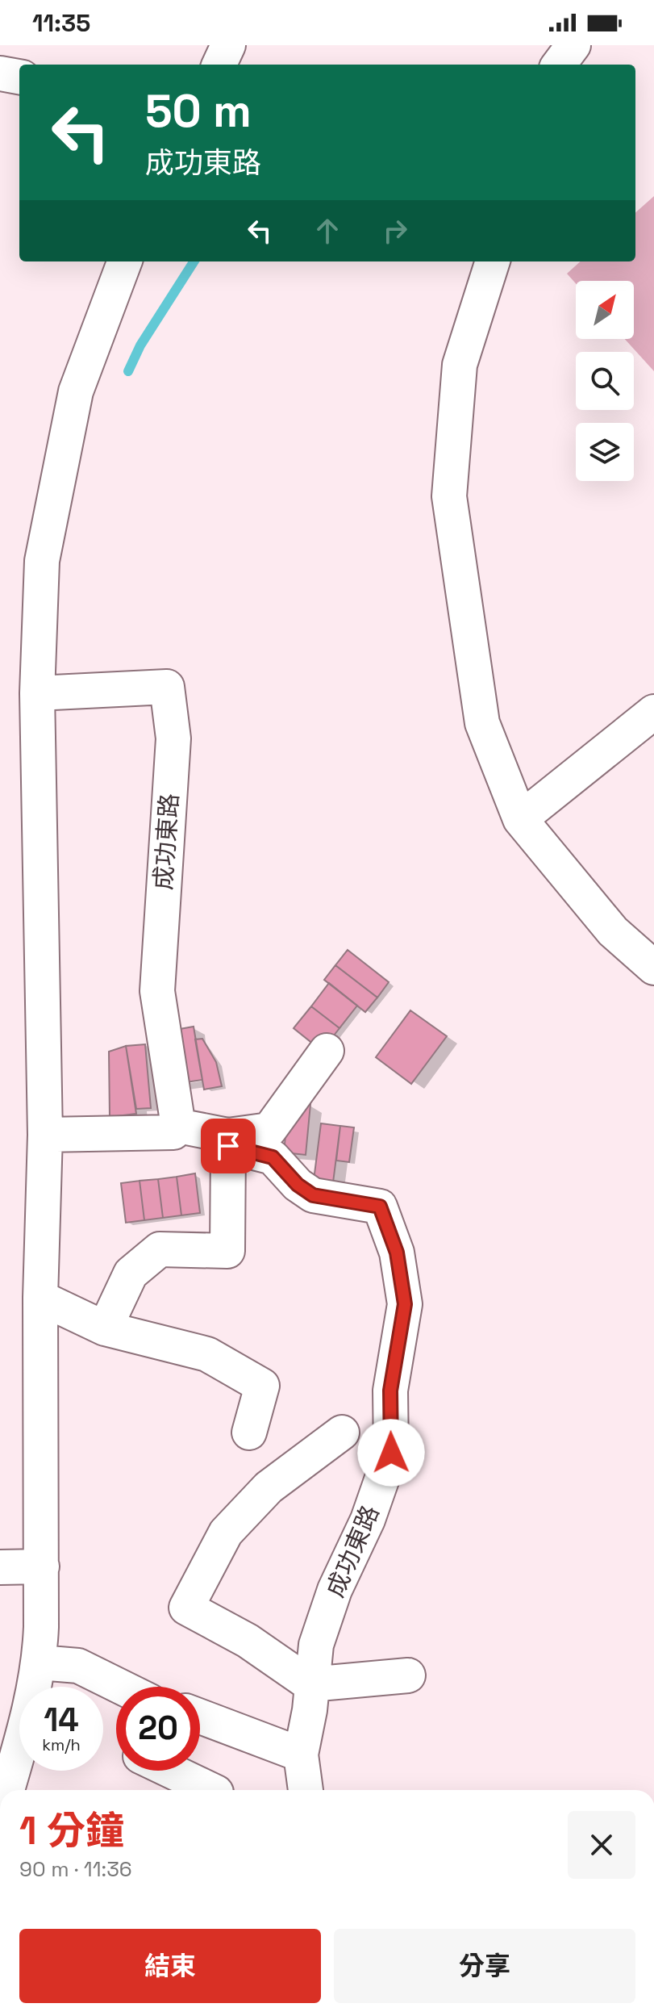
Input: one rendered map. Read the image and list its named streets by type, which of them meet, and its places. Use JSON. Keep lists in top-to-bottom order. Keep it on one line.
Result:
{"streets":{"street":["成功東路"]},"north":"top right","page":{"status":"11:35","turn":["50 m","成功東路"],"speed":"14 km/h","limit":"20","heading":["1 分鐘","90 m · 11:36"],"buttons":["結束","分享"]}}
